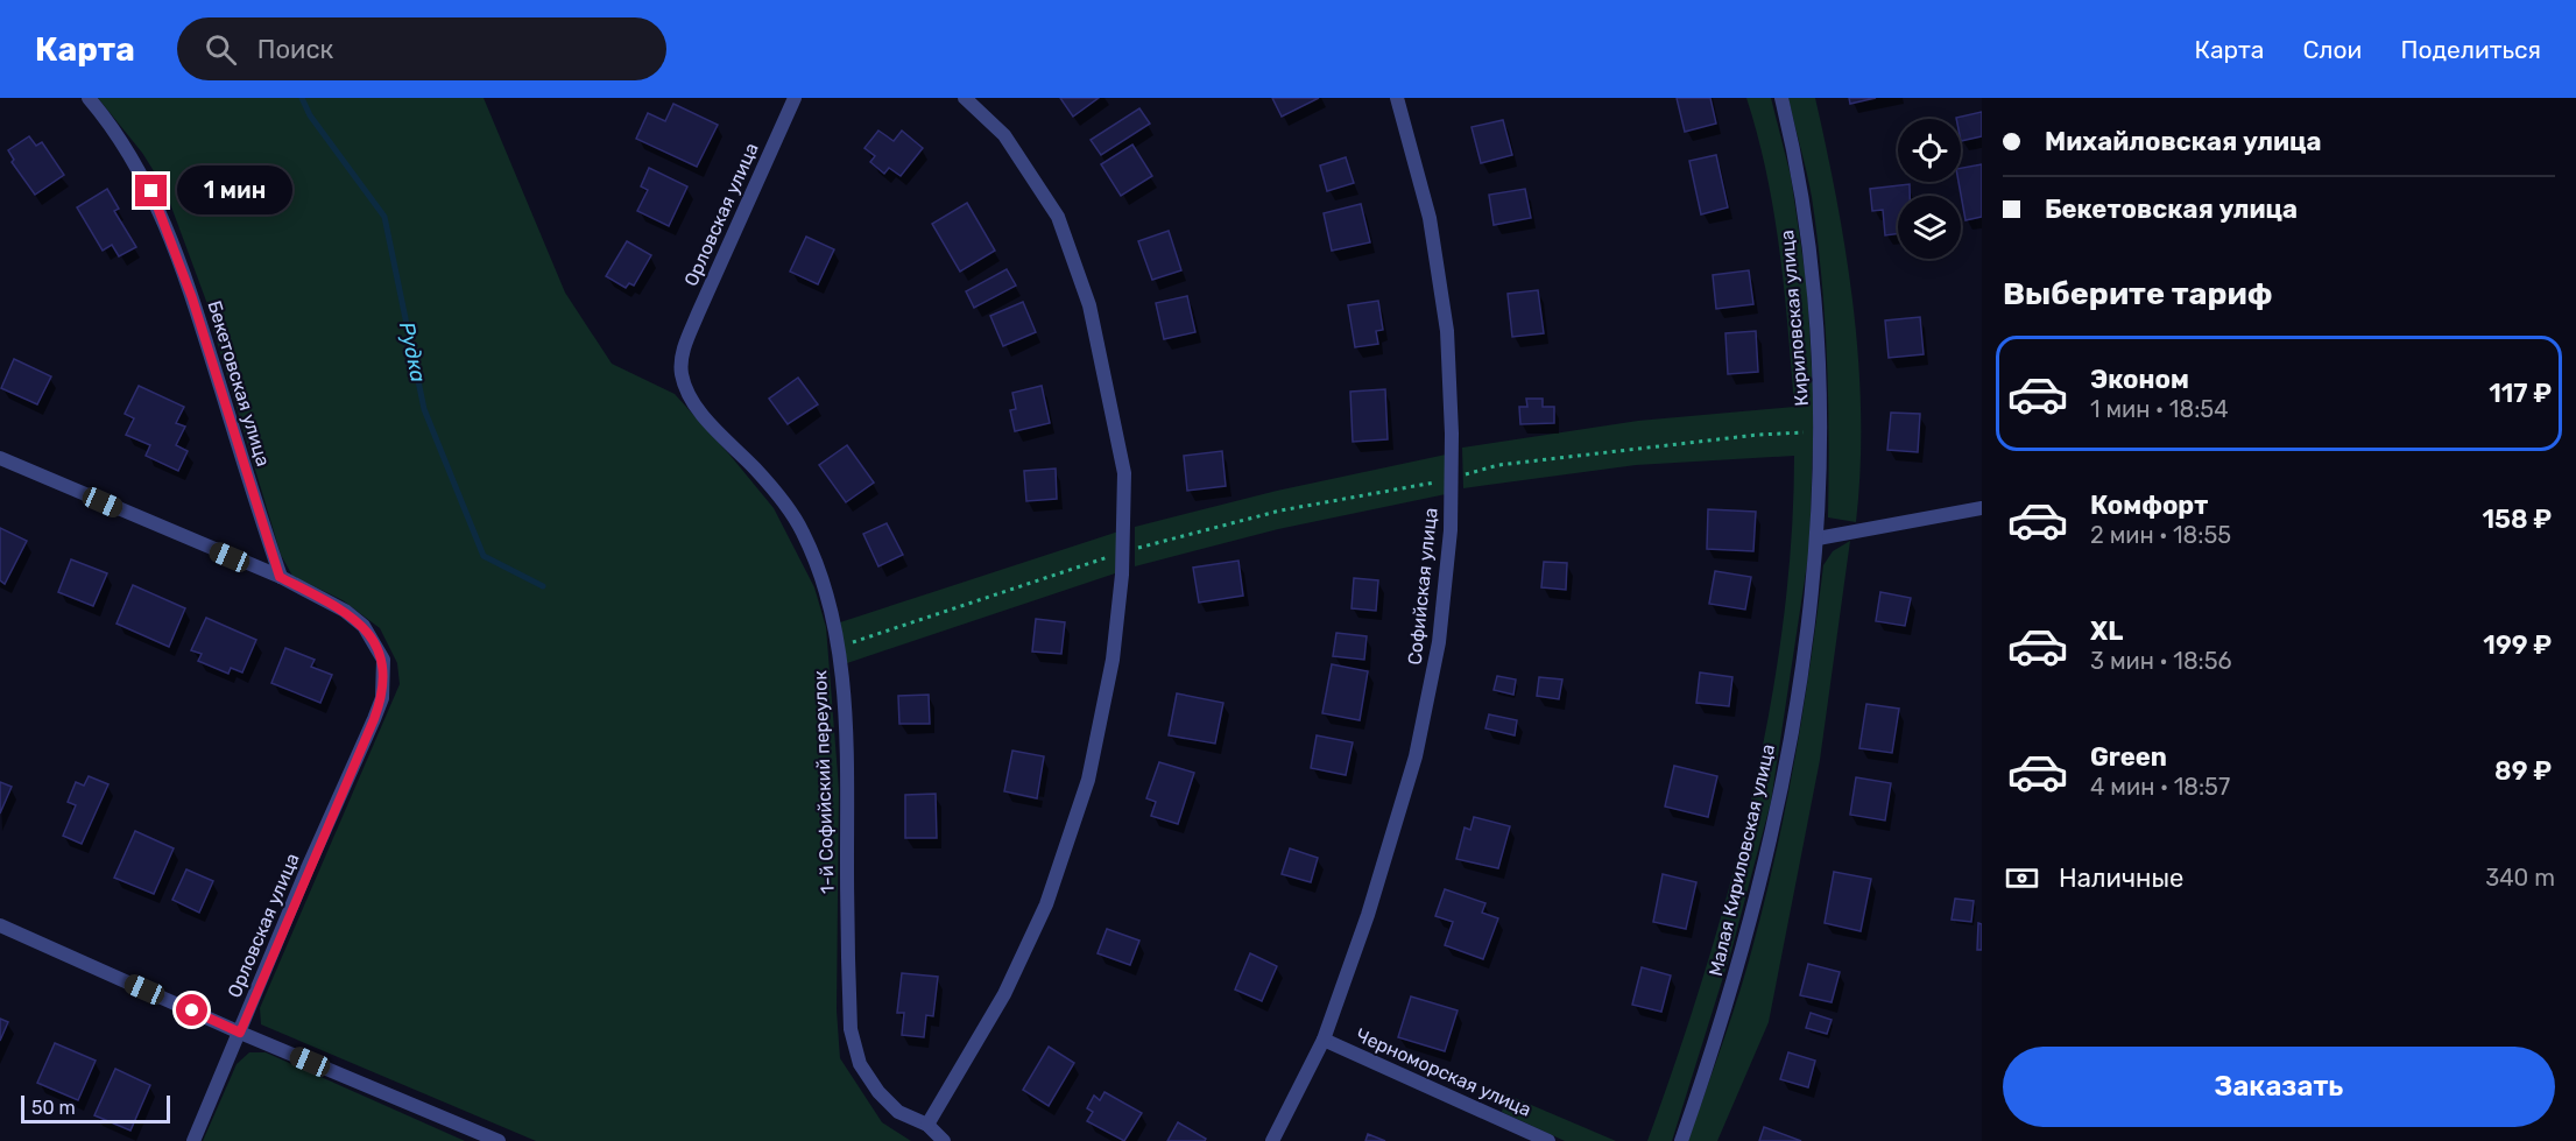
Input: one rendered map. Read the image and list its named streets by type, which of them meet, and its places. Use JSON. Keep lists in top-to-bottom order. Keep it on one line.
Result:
{"streets":{"street":["Орловская улица","Кириловская улица","Бекетовская улица","Софийская улица","1-й Софийский переулок","Малая Кириловская улица","Черноморская улица"]},"crossings":[["Орловская улица","Бекетовская улица"],["Орловская улица","1-й Софийский переулок"],["Кириловская улица","Малая Кириловская улица"],["Софийская улица","Черноморская улица"]],"water":["Рудка"],"scale_bar":"50 m","page":{"header":"Карта","search":"Поиск","nav":["Карта","Слои","Поделиться"],"banner":["Михайловская улица","Бекетовская улица"],"bubble":"1 мин","heading":"Выберите тариф","list":[{"name":"Эконом","note":"1 мин · 18:54","value":"117 ₽"},{"name":"Комфорт","note":"2 мин · 18:55","value":"158 ₽"},{"name":"XL","note":"3 мин · 18:56","value":"199 ₽"},{"name":"Green","note":"4 мин · 18:57","value":"89 ₽"}],"pay":["Наличные","340 m"],"buttons":"Заказать","scale":"50 m"}}
